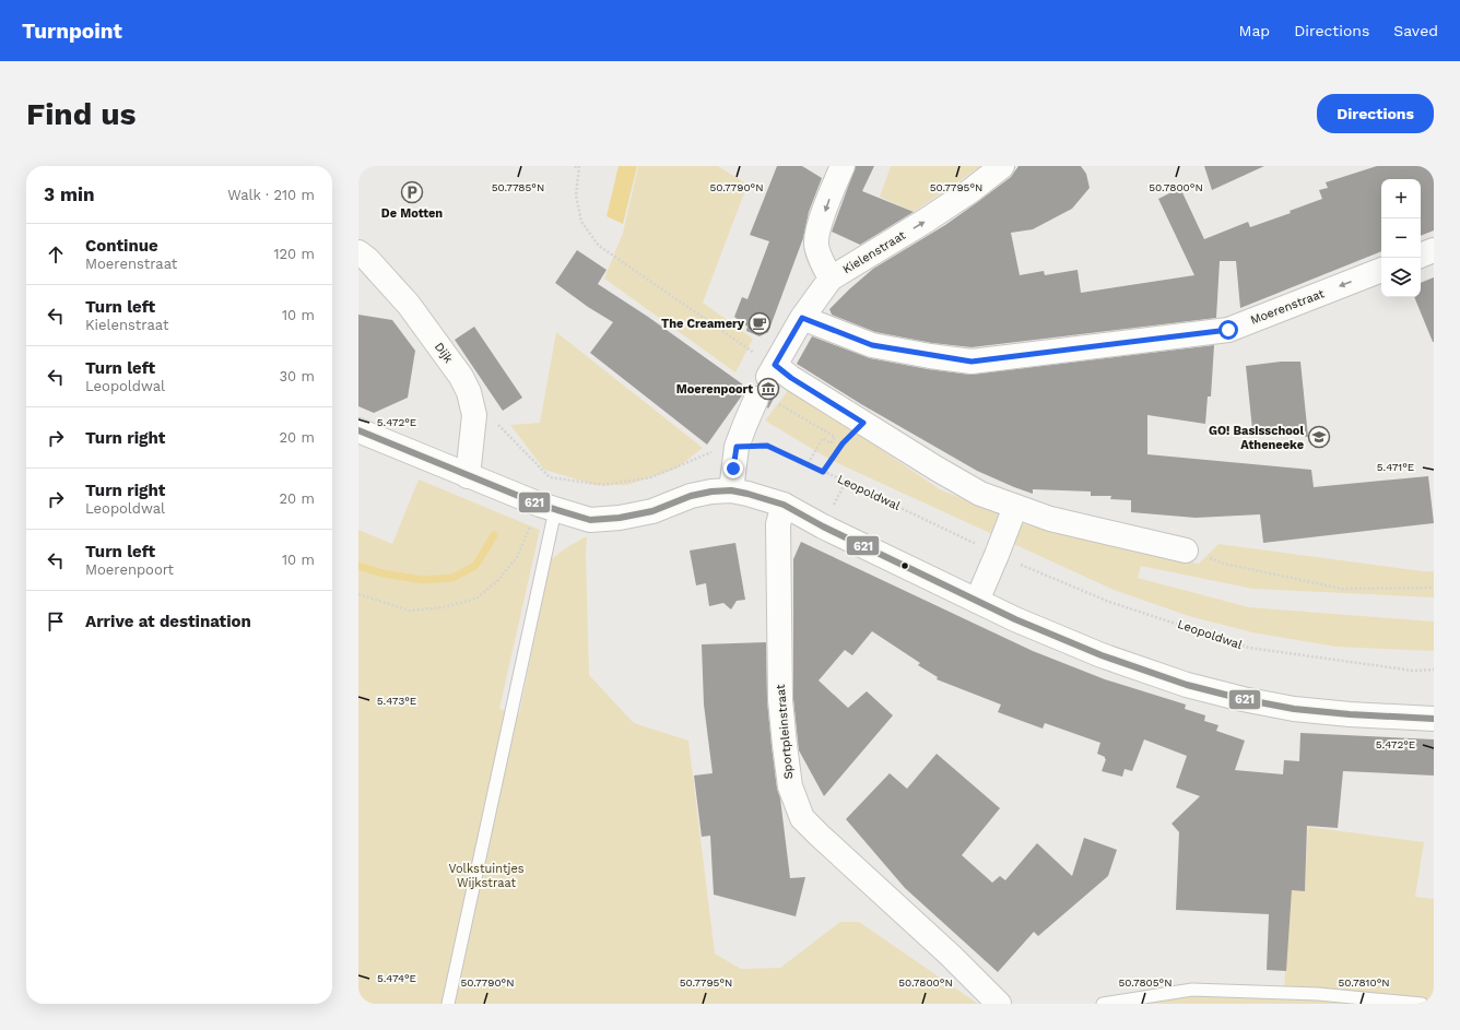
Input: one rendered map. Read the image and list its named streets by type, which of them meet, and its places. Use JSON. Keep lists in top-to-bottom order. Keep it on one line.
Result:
{"streets":{"street":["Kielenstraat","Moerenstraat","Dijk","Sportpleinstraat"],"path":["Leopoldwal"]},"crossings":[["Kielenstraat","Moerenstraat"],["Dijk","Leopoldwal"]],"one_way":["Kielenstraat"],"parks":["Volkstuintjes Wijkstraat"],"places":{"parking":["De Motten"],"cafe":["The Creamery"],"museum":["Moerenpoort"],"school or university":["GO! Basisschool Atheneeke"]},"lines":["transit line 621"],"page":{"header":"Turnpoint","nav":["Map","Directions","Saved"],"buttons":"Directions","title":"Find us","heading":["3 min","Walk · 210 m"],"map_buttons":["+","−"],"list":[["Continue","Moerenstraat","120 m"],["Turn left","Kielenstraat","10 m"],["Turn left","Leopoldwal","30 m"],["Turn right","20 m"],["Turn right","Leopoldwal","20 m"],["Turn left","Moerenpoort","10 m"],"Arrive at destination"]},"coordinates":["50.7785°N","50.7790°N","50.7795°N","50.7800°N","5.472°E","5.471°E","5.473°E","5.474°E","50.7805°N","50.7810°N"]}
